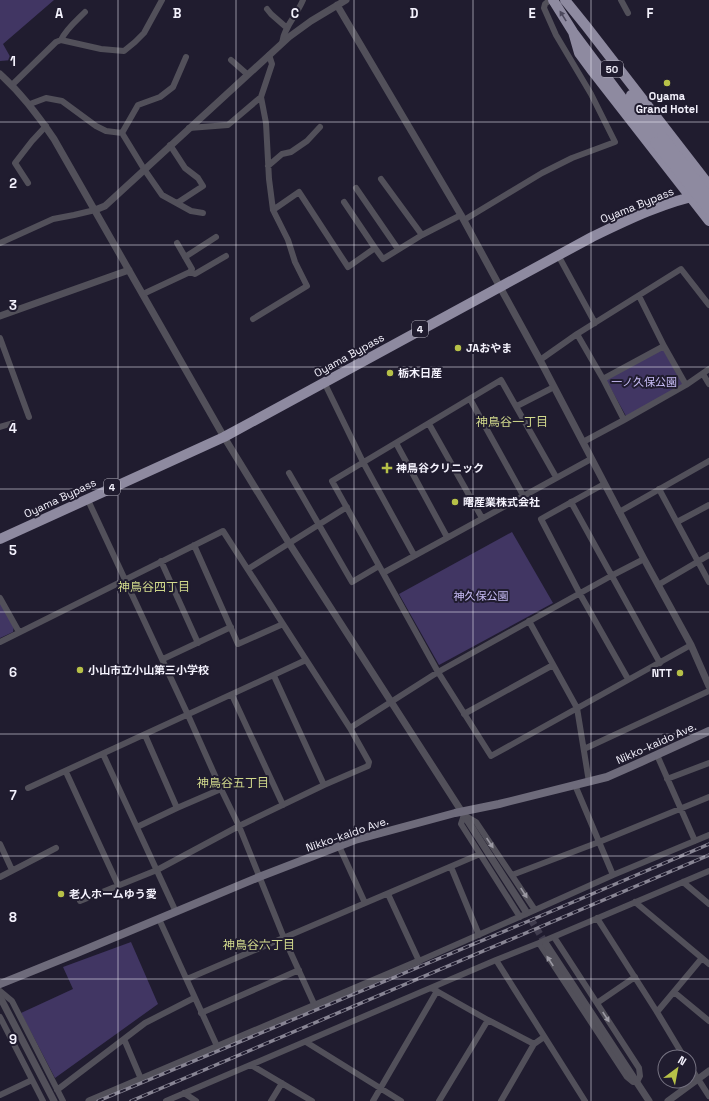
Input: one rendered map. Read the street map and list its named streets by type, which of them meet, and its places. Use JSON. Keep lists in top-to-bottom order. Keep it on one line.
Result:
{"streets":{"highway":["50","Oyama Bypass","4"],"main road":["Nikko-kaido Ave."]},"districts":["神鳥谷一丁目","神鳥谷四丁目","神鳥谷五丁目","神鳥谷六丁目"],"parks":["一ノ久保公園","神久保公園"],"places":{"other":["Oyama Grand Hotel","JAおやま","栃木日産","曙産業株式会社","小山市立小山第三小学校","NTT","老人ホームゆう愛"],"health":["神鳥谷クリニック"]},"north":"top right","grid":{"columns":["A","B","C","D","E","F"],"rows":["1","2","3","4","5","6","7","8","9"]}}
